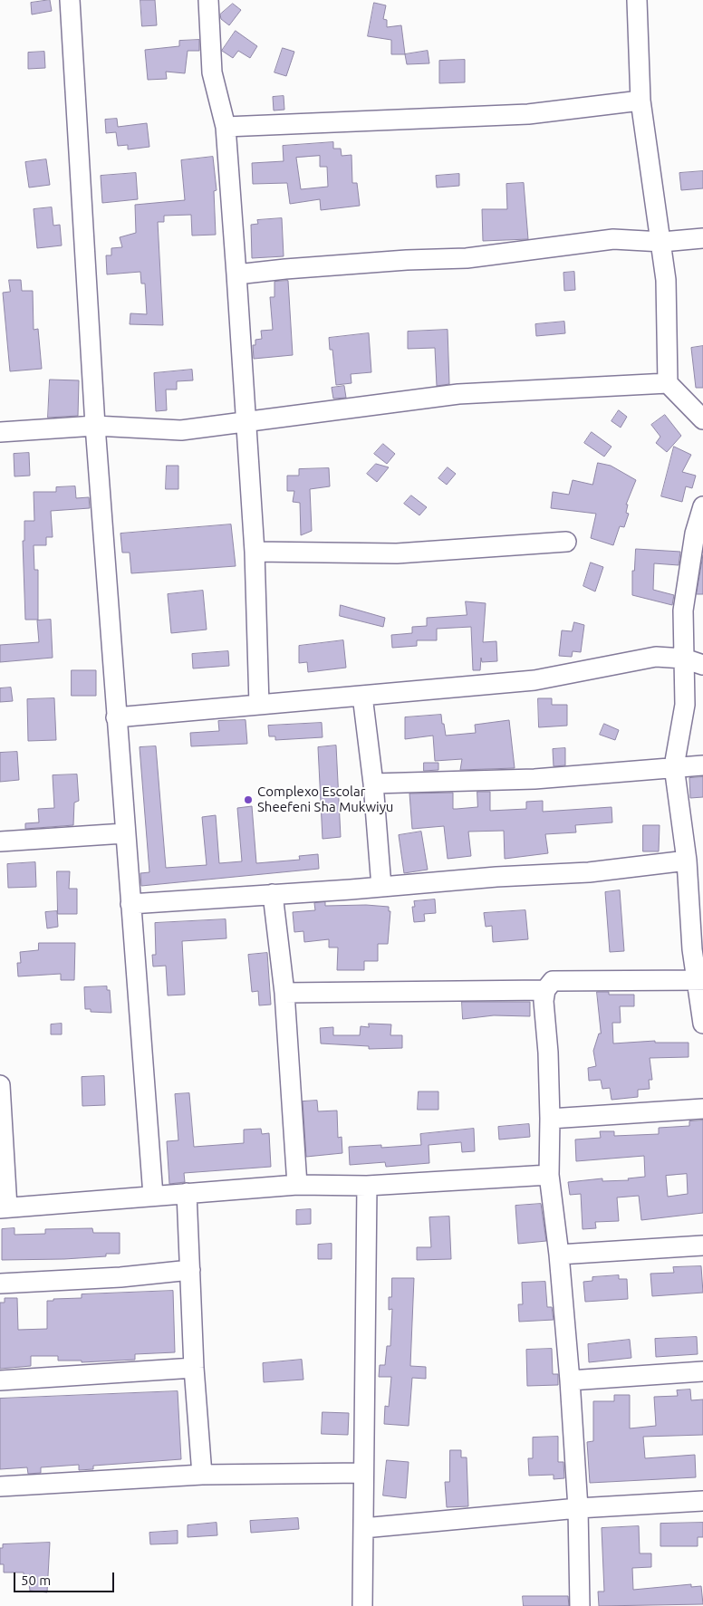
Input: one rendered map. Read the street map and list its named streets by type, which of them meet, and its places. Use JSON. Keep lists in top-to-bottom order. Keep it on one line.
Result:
{"places":["Complexo Escolar Sheefeni Sha Mukwiyu"],"scale_bar":"50 m"}
